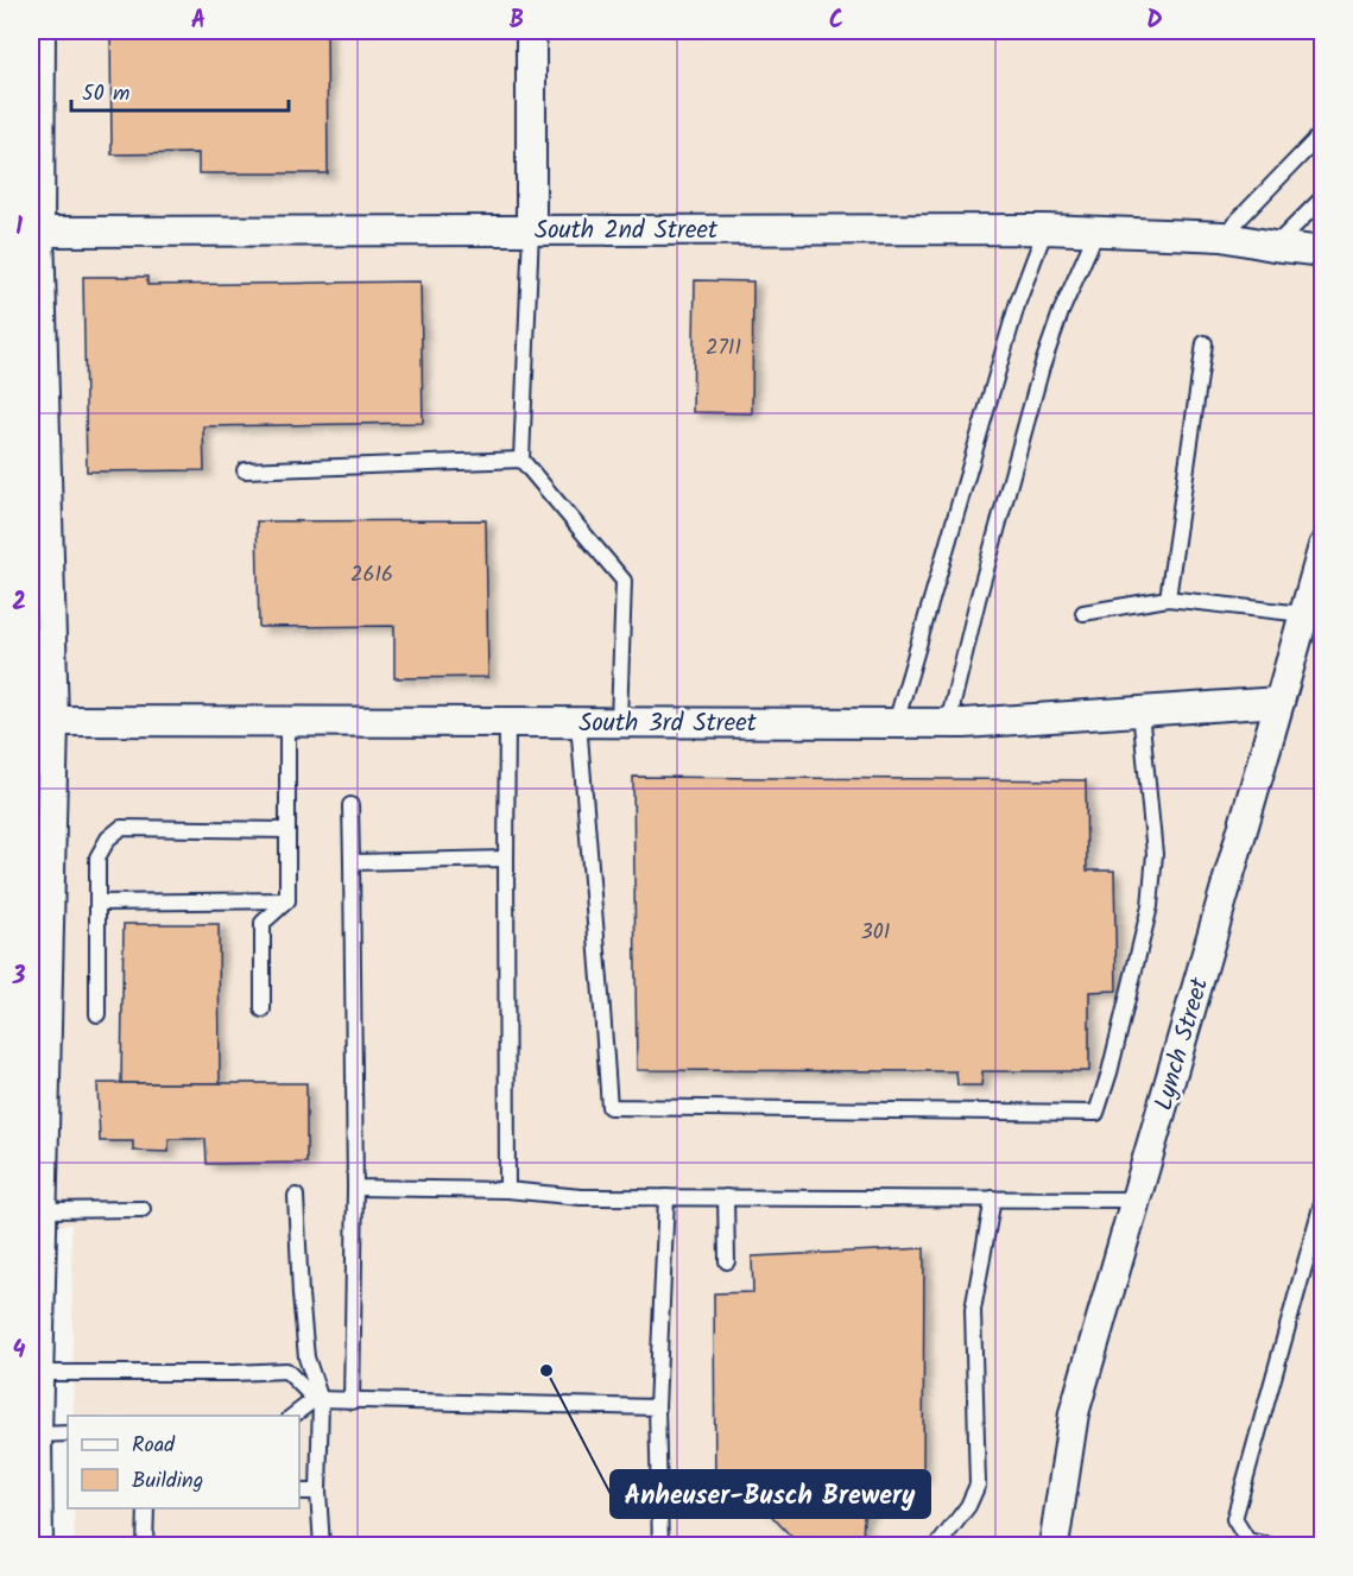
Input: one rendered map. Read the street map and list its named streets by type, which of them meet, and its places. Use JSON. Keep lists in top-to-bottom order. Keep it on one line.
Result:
{"streets":{"street":["South 2nd Street","South 3rd Street","Lynch Street"]},"crossings":[["South 3rd Street","Lynch Street"]],"places":["Anheuser-Busch Brewery"],"house_numbers":["2711","2616","301"],"legend":["Road","Building"],"scale_bar":"50 m","grid":{"columns":["A","B","C","D"],"rows":["1","2","3","4"]}}
